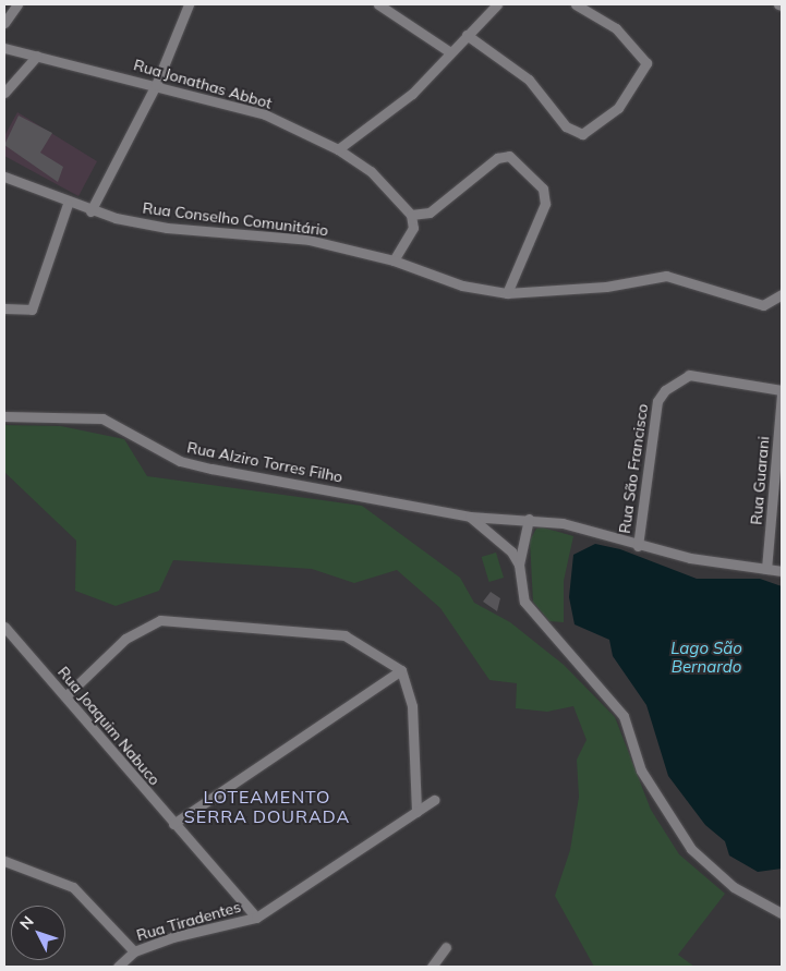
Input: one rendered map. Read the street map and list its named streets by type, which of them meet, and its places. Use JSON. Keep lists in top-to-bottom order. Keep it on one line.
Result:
{"streets":{"street":["Rua Jonathas Abbot","Rua Conselho Comunitário","Rua Alziro Torres Filho","Rua São Francisco","Rua Guarani","Rua Joaquim Nabuco","Rua Tiradentes"]},"crossings":[["Rua Alziro Torres Filho","Rua São Francisco"],["Rua Alziro Torres Filho","Rua Guarani"],["Rua São Francisco","Rua Guarani"],["Rua Joaquim Nabuco","Rua Tiradentes"]],"districts":["LOTEAMENTO SERRA DOURADA"],"water":["Lago São Bernardo"],"north":"top left"}
